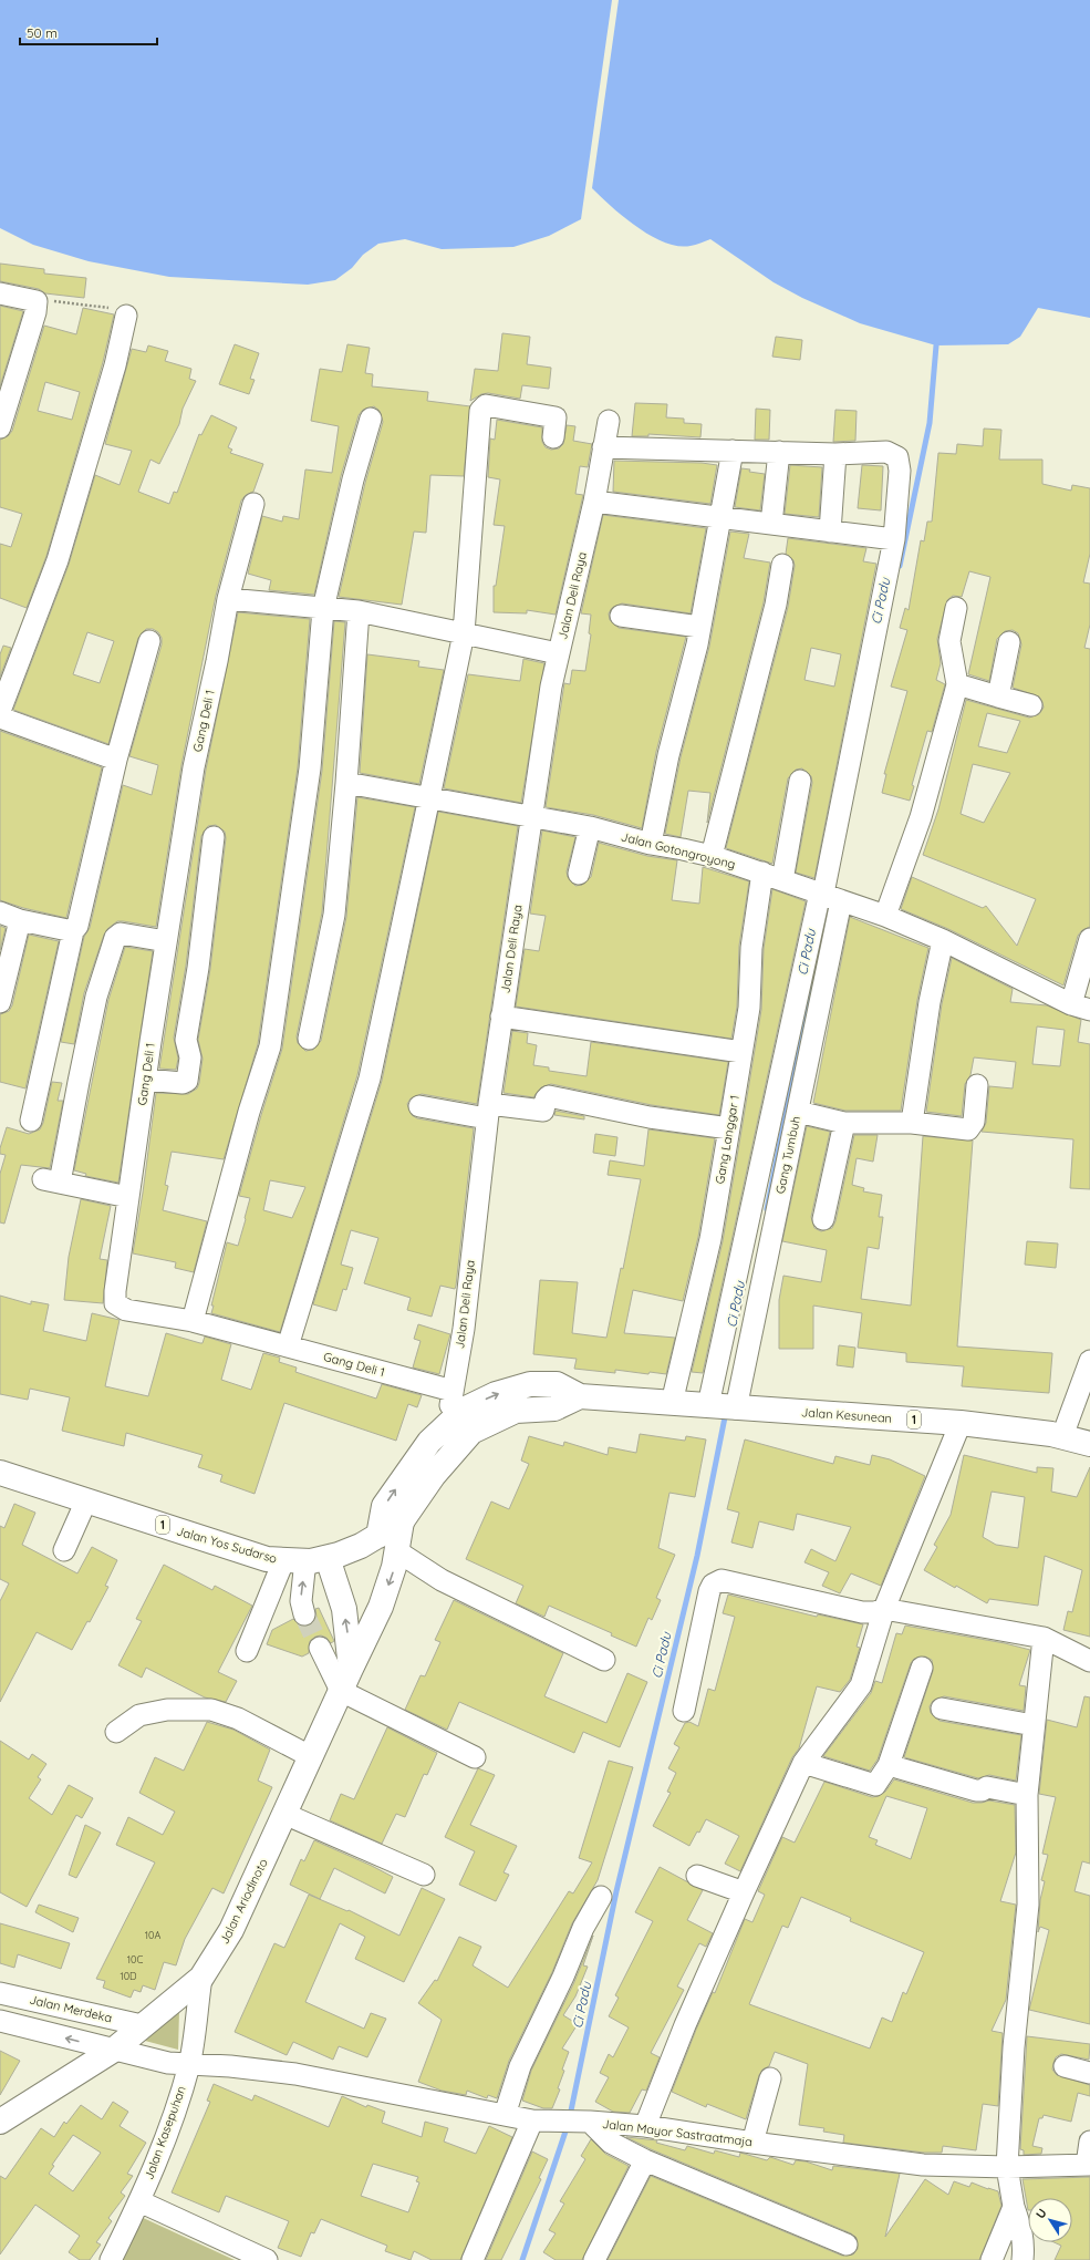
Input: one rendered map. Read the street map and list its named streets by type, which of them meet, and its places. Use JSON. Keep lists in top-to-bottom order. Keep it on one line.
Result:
{"streets":{"main road":["Jalan Kesunean","1","Jalan Yos Sudarso","Jalan Ariodinoto"],"street":["Jalan Deli Raya","Gang Deli 1","Jalan Gotongroyong","Gang Langgar 1","Gang Tumbuh","Jalan Merdeka","Jalan Kasepuhan","Jalan Mayor Sastraatmaja"]},"crossings":[["Jalan Deli Raya","Gang Deli 1"],["Jalan Deli Raya","Jalan Gotongroyong"],["Jalan Deli Raya","Jalan Yos Sudarso"],["Jalan Gotongroyong","Gang Langgar 1"],["Jalan Gotongroyong","Gang Tumbuh"],["Gang Langgar 1","Jalan Kesunean"],["Gang Langgar 1","Jalan Yos Sudarso"],["Gang Tumbuh","Jalan Kesunean"],["Jalan Kesunean","Jalan Yos Sudarso"],["Jalan Yos Sudarso","Jalan Ariodinoto"],["Jalan Ariodinoto","Jalan Merdeka"],["Jalan Ariodinoto","Jalan Kasepuhan"],["Jalan Ariodinoto","Jalan Mayor Sastraatmaja"],["Jalan Kasepuhan","Jalan Mayor Sastraatmaja"]],"water":["Ci Padu"],"house_numbers":["10A","10C","10D"],"scale_bar":"50 m","north":"top left"}
